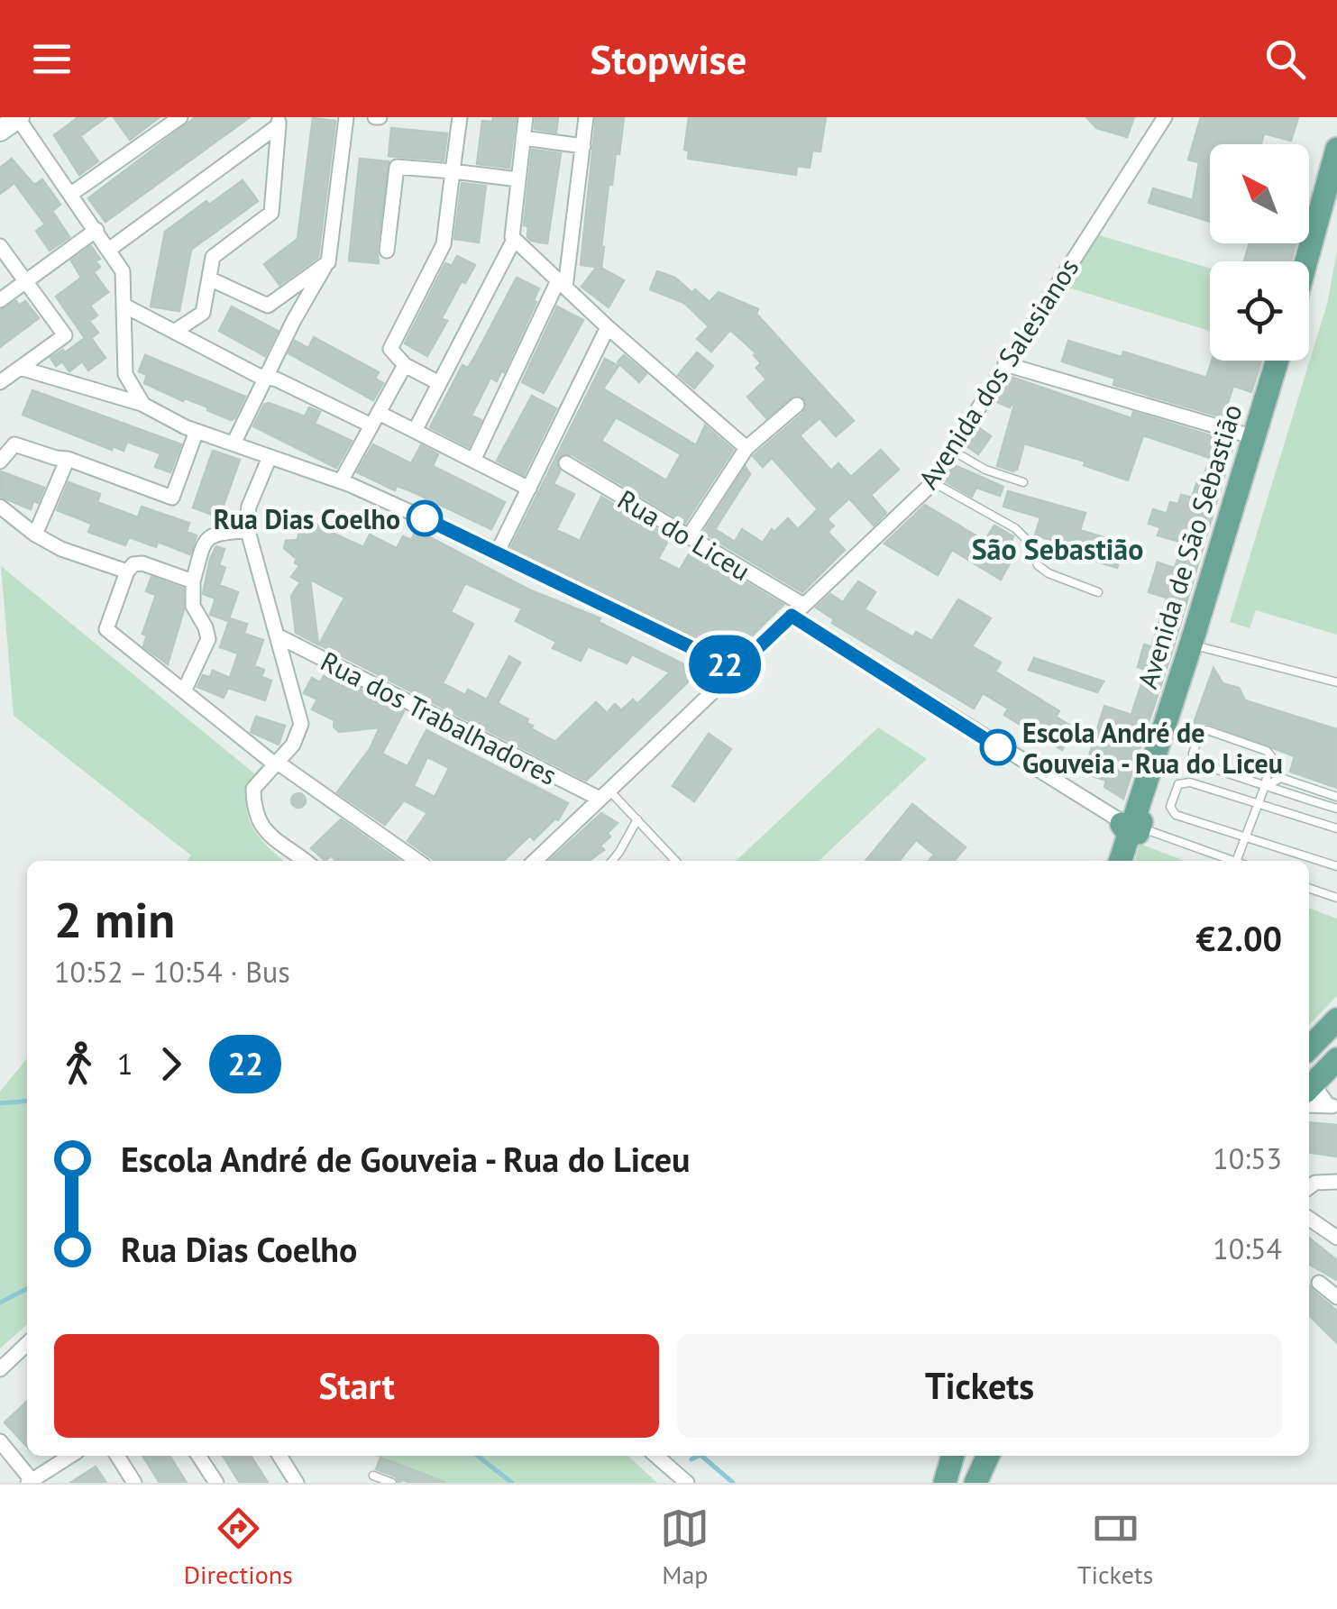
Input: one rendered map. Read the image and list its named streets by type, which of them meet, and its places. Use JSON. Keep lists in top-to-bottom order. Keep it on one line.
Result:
{"streets":{"main road":["Avenida de São Sebastião"],"street":["Avenida dos Salesianos","Rua do Liceu","Rua dos Trabalhadores"]},"crossings":[["Avenida dos Salesianos","Rua do Liceu"],["Avenida dos Salesianos","Rua dos Trabalhadores"],["Rua do Liceu","Avenida de São Sebastião"]],"districts":["São Sebastião"],"places":["Rua Dias Coelho","Escola André de Gouveia - Rua do Liceu"],"lines":["bus line 22"],"north":"top left","page":{"header":"Stopwise","on_map":"22","heading":["2 min","10:52 – 10:54 · Bus","€2.00"],"legs":["1","22"],"list":[{"name":"Escola André de Gouveia - Rua do Liceu","value":"10:53"},{"name":"Rua Dias Coelho","value":"10:54"}],"buttons":["Start","Tickets"],"tabs":["Directions","Map","Tickets"]}}
